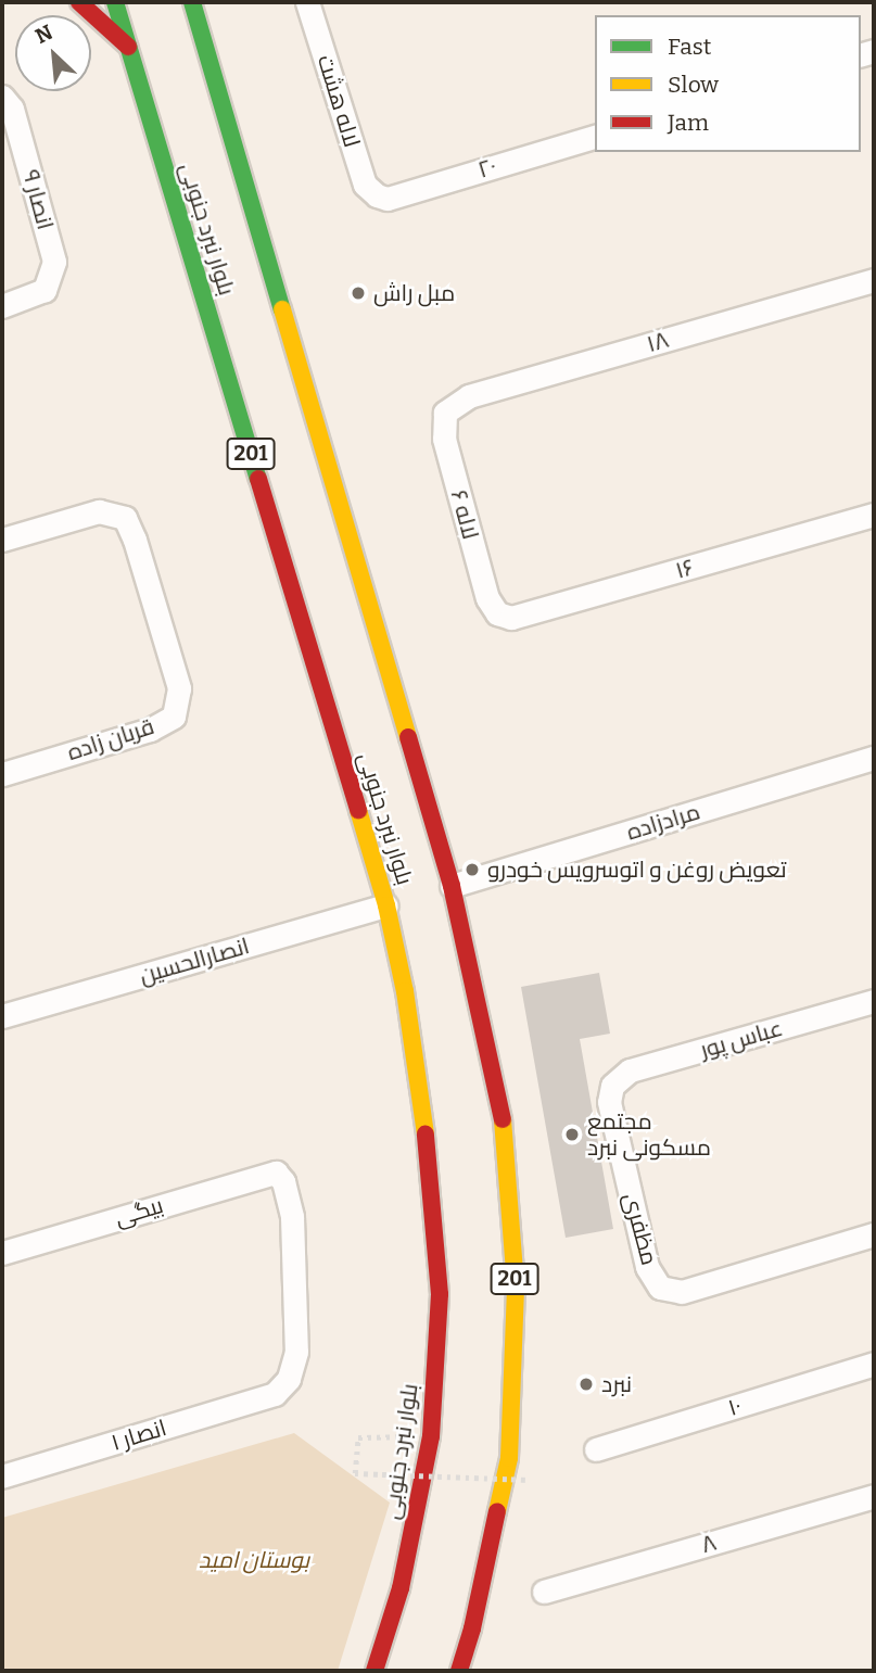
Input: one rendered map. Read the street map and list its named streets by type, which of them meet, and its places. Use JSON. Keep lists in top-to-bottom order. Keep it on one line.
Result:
{"streets":{"main road":["بلوار نبرد جنوبی","201"],"street":["لاله هشت","۲۰","انصار ۹","۱۸","لاله ۶","۱۶","قربان زاده","مرادزاده","انصارالحسین","عباس پور","بیگی","مظفری","۱۰","انصار ۱","۸"]},"crossings":[["لاله هشت","۲۰"],["بلوار نبرد جنوبی","مرادزاده"],["بلوار نبرد جنوبی","انصارالحسین"],["۱۸","لاله ۶"],["لاله ۶","۱۶"],["عباس پور","مظفری"],["بیگی","انصار ۱"]],"parks":["بوستان امید"],"places":["مبل راش","تعویض روغن و اتوسرویس خودرو","مجتمع مسکونی نبرد","نبرد"],"legend":["Fast","Slow","Jam"],"north":"top left"}
